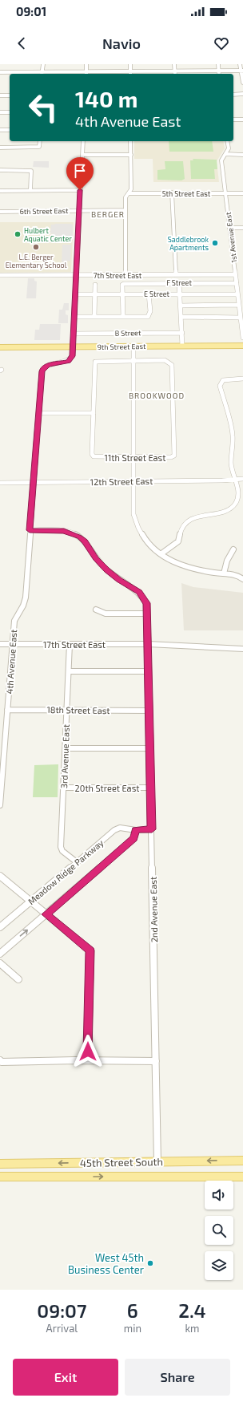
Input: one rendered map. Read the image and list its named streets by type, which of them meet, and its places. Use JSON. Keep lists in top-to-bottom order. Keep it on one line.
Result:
{"streets":{"main road":["9th Street East","45th Street South"],"street":["5th Street East","6th Street East","1st Avenue East","7th Street East","F Street","E Street","B Street","11th Street East","12th Street East","17th Street East","4th Avenue East","18th Street East","3rd Avenue East","20th Street East","Meadow Ridge Parkway","2nd Avenue East"]},"crossings":[["5th Street East","1st Avenue East"],["6th Street East","4th Avenue East"],["1st Avenue East","7th Street East"],["1st Avenue East","F Street"],["1st Avenue East","E Street"],["7th Street East","4th Avenue East"],["F Street","E Street"],["E Street","4th Avenue East"],["B Street","4th Avenue East"],["9th Street East","4th Avenue East"],["12th Street East","4th Avenue East"],["17th Street East","4th Avenue East"],["17th Street East","3rd Avenue East"],["17th Street East","2nd Avenue East"],["4th Avenue East","18th Street East"],["18th Street East","3rd Avenue East"],["18th Street East","2nd Avenue East"],["3rd Avenue East","20th Street East"],["3rd Avenue East","Meadow Ridge Parkway"],["20th Street East","2nd Avenue East"],["Meadow Ridge Parkway","2nd Avenue East"],["2nd Avenue East","45th Street South"]],"districts":["BERGER","BROOKWOOD"],"places":["Hulbert Aquatic Center","Saddlebrook Apartments","L.E. Berger Elementary School","West 45th Business Center"],"page":{"status":"09:01","header":"Navio","turn":["140 m","4th Avenue East"],"eta":["09:07","Arrival","6","min","2.4","km"],"buttons":["Exit","Share"]}}
